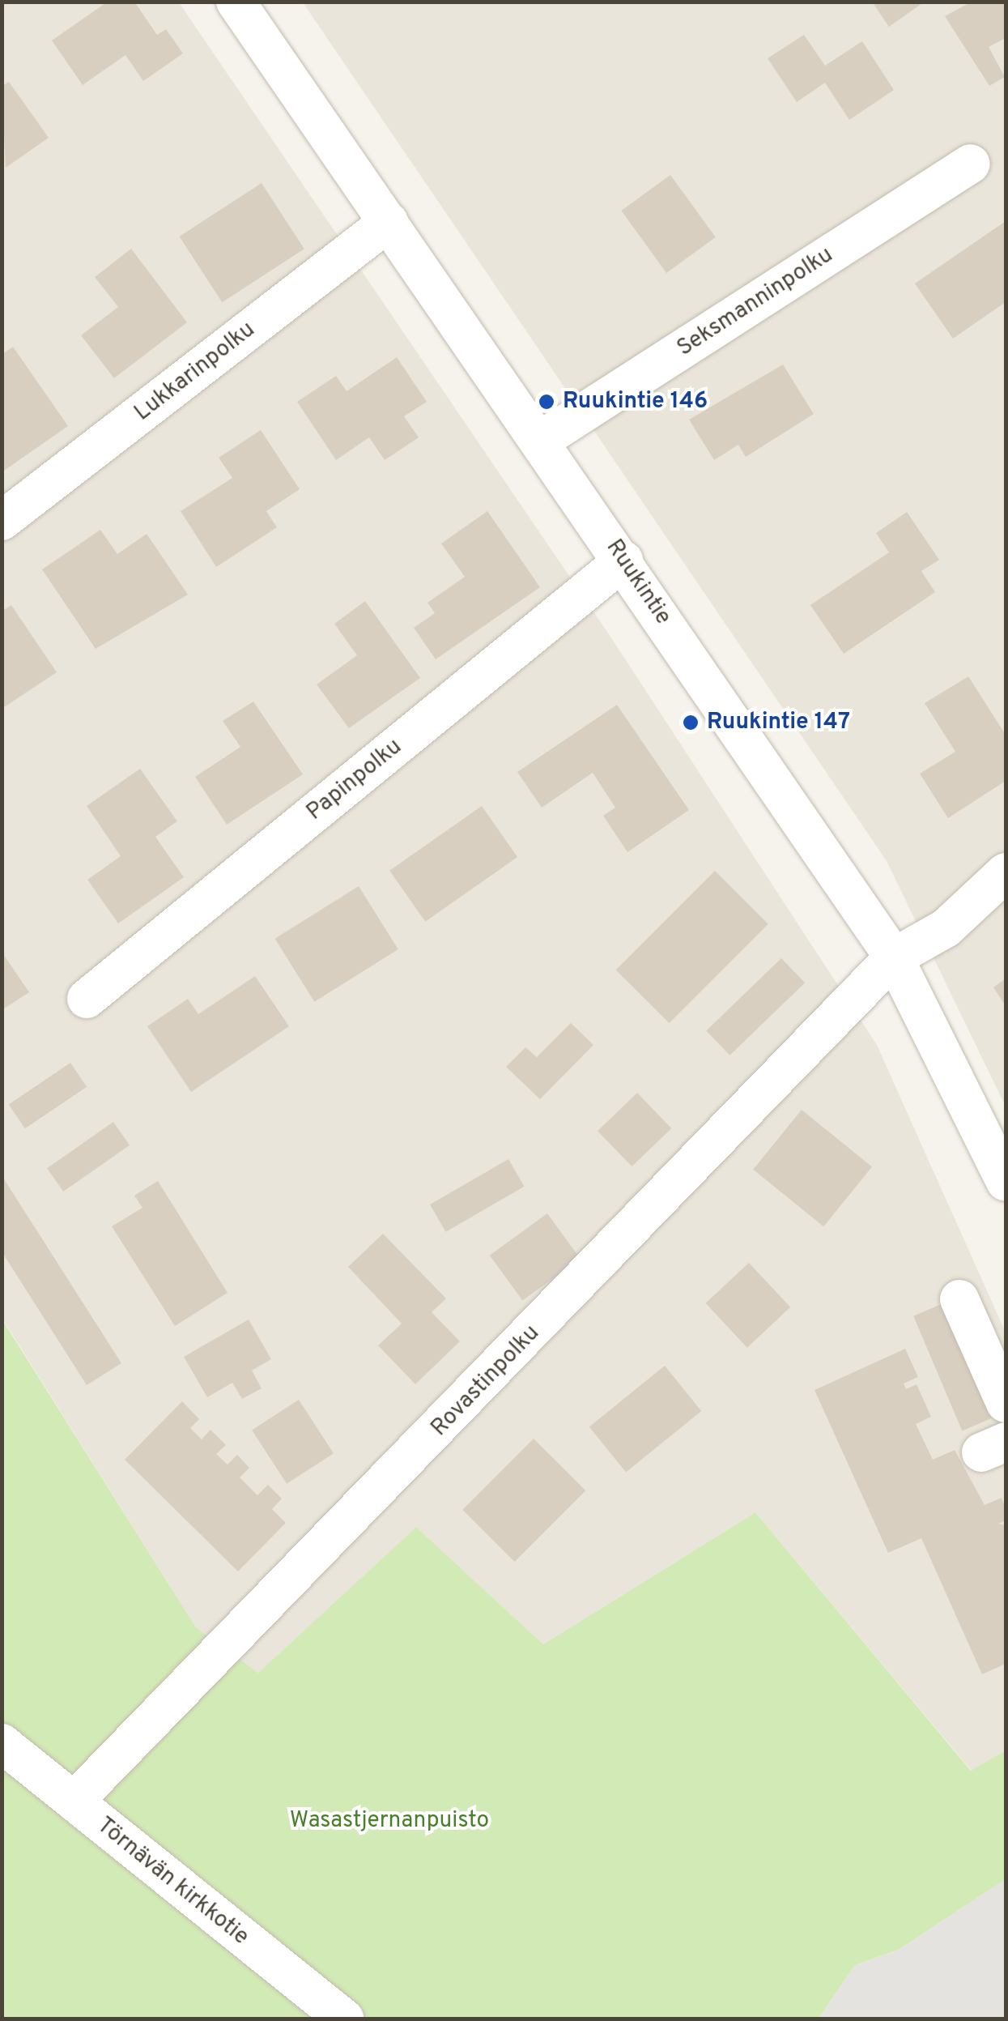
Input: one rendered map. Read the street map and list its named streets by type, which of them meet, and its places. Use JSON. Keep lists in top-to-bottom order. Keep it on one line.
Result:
{"streets":{"street":["Seksmanninpolku","Lukkarinpolku","Ruukintie","Papinpolku","Rovastinpolku","Törnävän kirkkotie"]},"crossings":[["Seksmanninpolku","Ruukintie"],["Lukkarinpolku","Ruukintie"],["Ruukintie","Papinpolku"],["Ruukintie","Rovastinpolku"],["Rovastinpolku","Törnävän kirkkotie"]],"parks":["Wasastjernanpuisto"],"places":["Ruukintie 146","Ruukintie 147"]}
